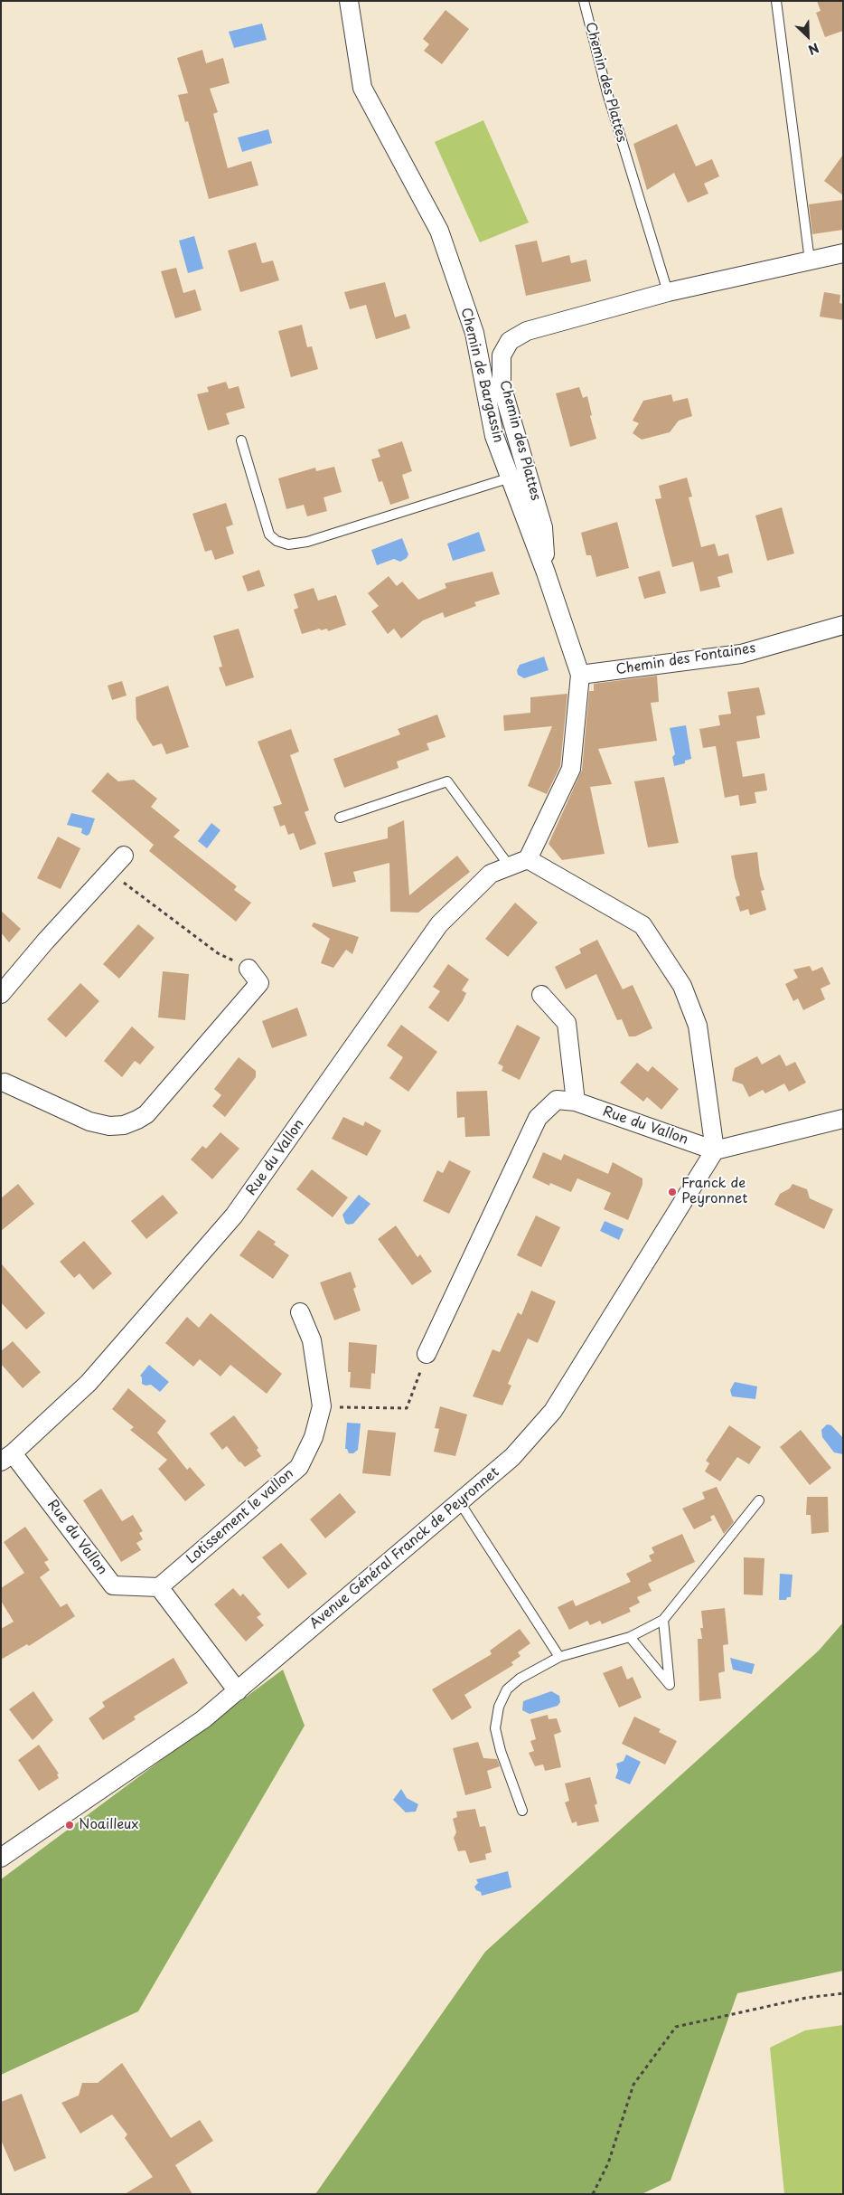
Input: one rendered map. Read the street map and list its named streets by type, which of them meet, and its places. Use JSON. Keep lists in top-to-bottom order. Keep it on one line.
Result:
{"streets":{"street":["Chemin des Plattes","Chemin de Bargassin","Chemin des Fontaines","Rue du Vallon","Lotissement le vallon","Avenue Général Franck de Peyronnet"]},"crossings":[["Chemin des Plattes","Chemin de Bargassin"],["Chemin de Bargassin","Chemin des Fontaines"],["Chemin de Bargassin","Rue du Vallon"],["Rue du Vallon","Lotissement le vallon"],["Rue du Vallon","Avenue Général Franck de Peyronnet"]],"places":["Franck de Peyronnet","Noailleux"],"north":"bottom right"}
